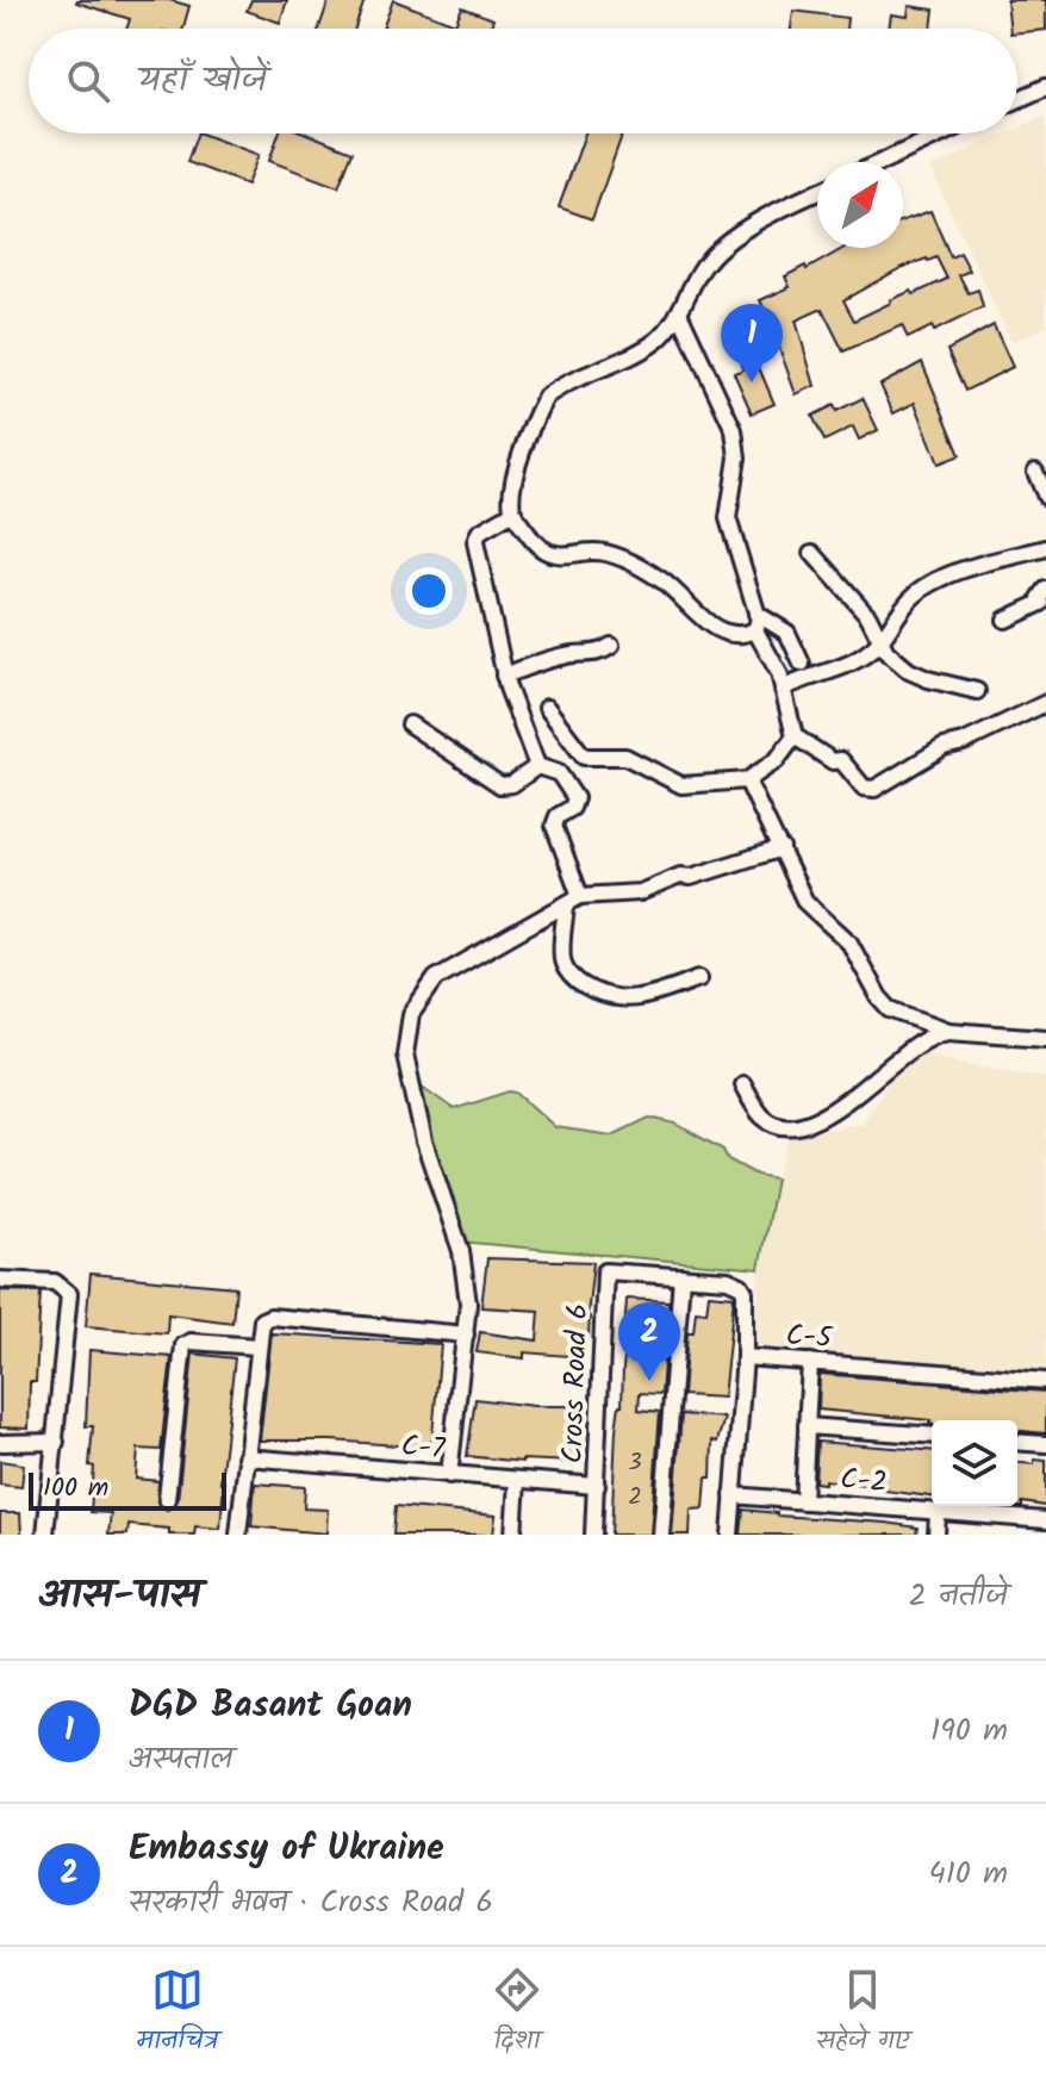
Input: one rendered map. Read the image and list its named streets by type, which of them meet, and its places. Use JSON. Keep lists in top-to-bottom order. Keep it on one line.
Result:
{"streets":{"street":["C-5","Cross Road 6","C-7","C-2"]},"crossings":[["C-5","Cross Road 6"],["C-5","C-2"],["Cross Road 6","C-7"]],"house_numbers":["3","2"],"scale_bar":"100 m","north":"top right","page":{"search":"यहाँ खोजें","pins":["1","2"],"scale":"100 m","heading":["आस-पास","2 नतीजे"],"list":[{"mark":"1","name":"DGD Basant Goan","note":"अस्पताल","value":"190 m"},{"mark":"2","name":"Embassy of Ukraine","note":"सरकारी भवन · Cross Road 6","value":"410 m"}],"nav":["मानचित्र","दिशा","सहेजे गए"]}}
